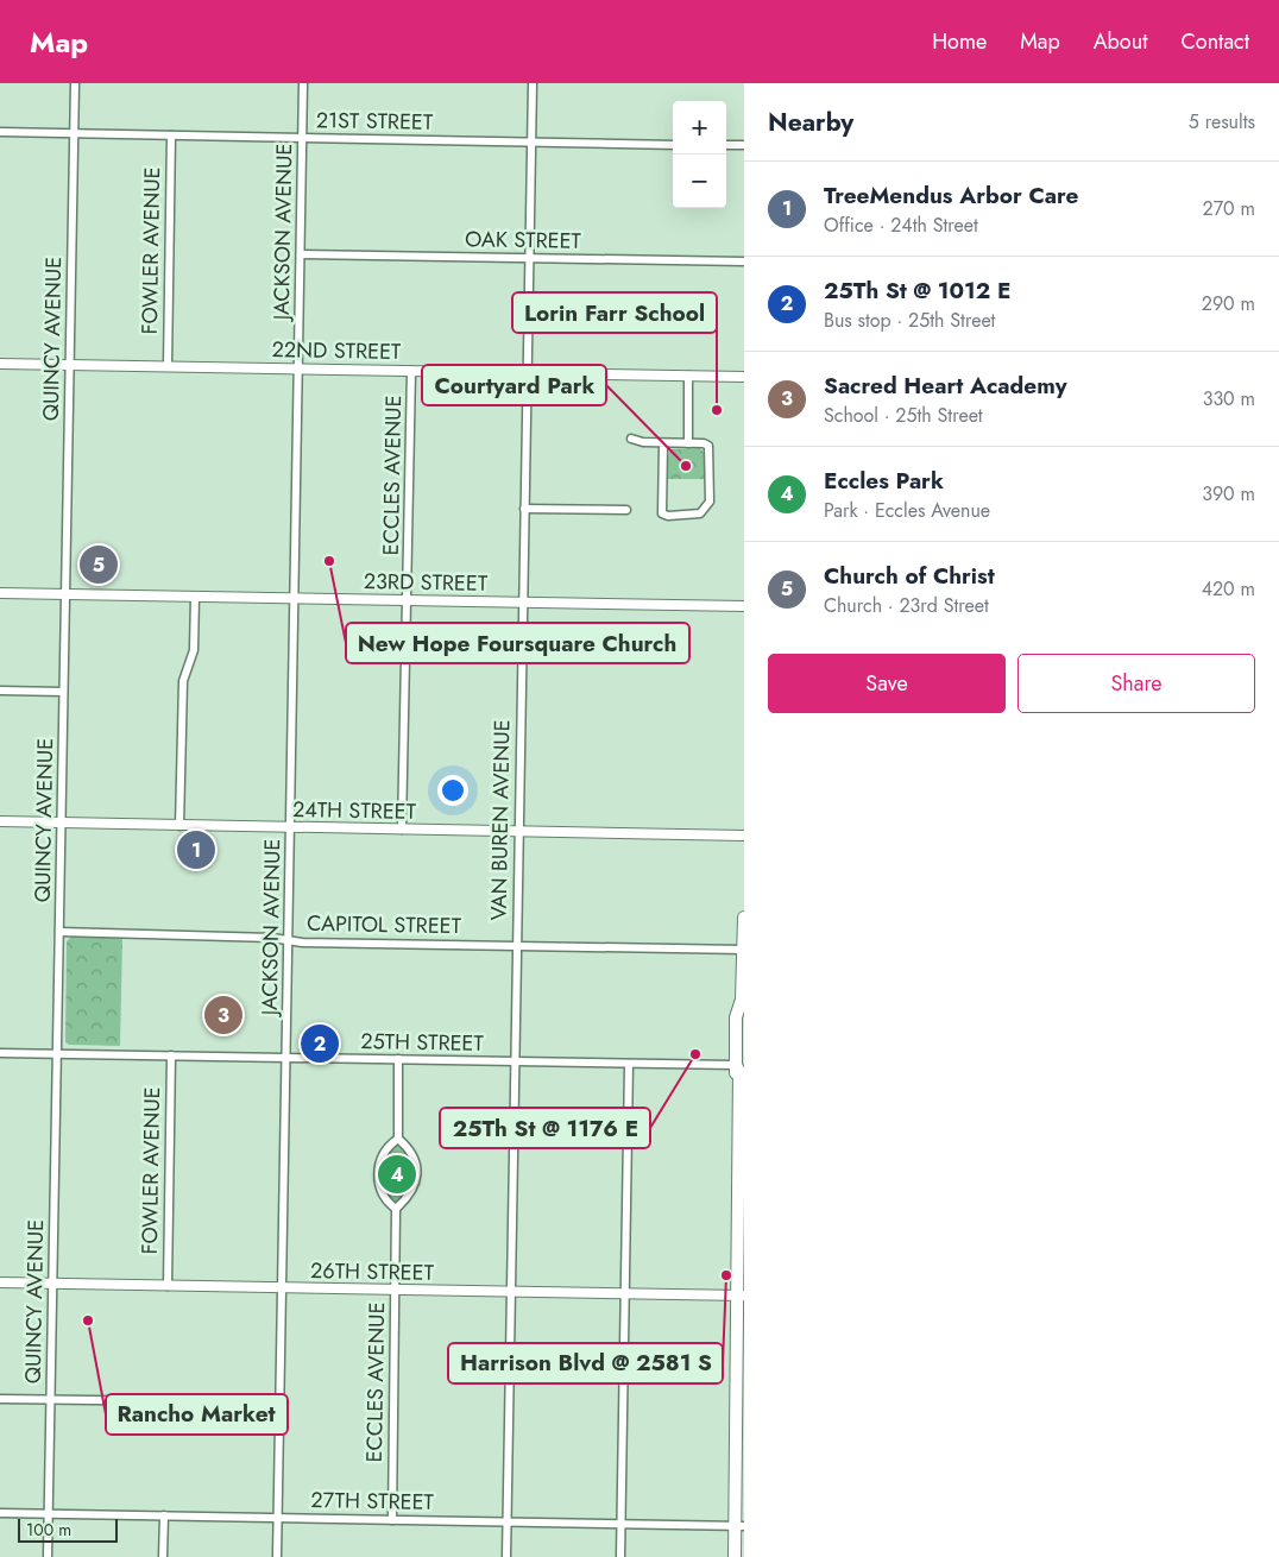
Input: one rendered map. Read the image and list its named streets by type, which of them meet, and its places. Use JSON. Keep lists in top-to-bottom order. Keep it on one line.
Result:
{"streets":{"street":["21ST STREET","JACKSON AVENUE","OAK STREET","FOWLER AVENUE","QUINCY AVENUE","22ND STREET","ECCLES AVENUE","23RD STREET","24TH STREET","VAN BUREN AVENUE","CAPITOL STREET","25TH STREET","26TH STREET","27TH STREET"]},"crossings":[["21ST STREET","JACKSON AVENUE"],["21ST STREET","FOWLER AVENUE"],["21ST STREET","QUINCY AVENUE"],["21ST STREET","VAN BUREN AVENUE"],["JACKSON AVENUE","OAK STREET"],["JACKSON AVENUE","22ND STREET"],["JACKSON AVENUE","23RD STREET"],["JACKSON AVENUE","24TH STREET"],["JACKSON AVENUE","CAPITOL STREET"],["JACKSON AVENUE","25TH STREET"],["JACKSON AVENUE","26TH STREET"],["JACKSON AVENUE","27TH STREET"],["OAK STREET","VAN BUREN AVENUE"],["FOWLER AVENUE","22ND STREET"],["FOWLER AVENUE","25TH STREET"],["FOWLER AVENUE","26TH STREET"],["QUINCY AVENUE","22ND STREET"],["QUINCY AVENUE","23RD STREET"],["QUINCY AVENUE","24TH STREET"],["QUINCY AVENUE","CAPITOL STREET"],["QUINCY AVENUE","25TH STREET"],["QUINCY AVENUE","26TH STREET"],["QUINCY AVENUE","27TH STREET"],["22ND STREET","ECCLES AVENUE"],["22ND STREET","VAN BUREN AVENUE"],["ECCLES AVENUE","23RD STREET"],["ECCLES AVENUE","24TH STREET"],["ECCLES AVENUE","26TH STREET"],["ECCLES AVENUE","27TH STREET"],["23RD STREET","VAN BUREN AVENUE"],["24TH STREET","VAN BUREN AVENUE"],["VAN BUREN AVENUE","CAPITOL STREET"],["VAN BUREN AVENUE","25TH STREET"],["VAN BUREN AVENUE","26TH STREET"],["VAN BUREN AVENUE","27TH STREET"]],"places":["Lorin Farr School","Courtyard Park","New Hope Foursquare Church","25Th St @ 1176 E","Harrison Blvd @ 2581 S","Rancho Market"],"scale_bar":"100 m","page":{"header":"Map","nav":["Home","Map","About","Contact"],"heading":["Nearby","5 results"],"map_buttons":["+","−"],"list":[{"mark":"1","name":"TreeMendus Arbor Care","note":"Office · 24th Street","value":"270 m"},{"mark":"2","name":"25Th St @ 1012 E","note":"Bus stop · 25th Street","value":"290 m"},{"mark":"3","name":"Sacred Heart Academy","note":"School · 25th Street","value":"330 m"},{"mark":"4","name":"Eccles Park","note":"Park · Eccles Avenue","value":"390 m"},{"mark":"5","name":"Church of Christ","note":"Church · 23rd Street","value":"420 m"}],"pins":["5","1","3","2","4"],"buttons":["Save","Share"],"scale":"100 m"}}
